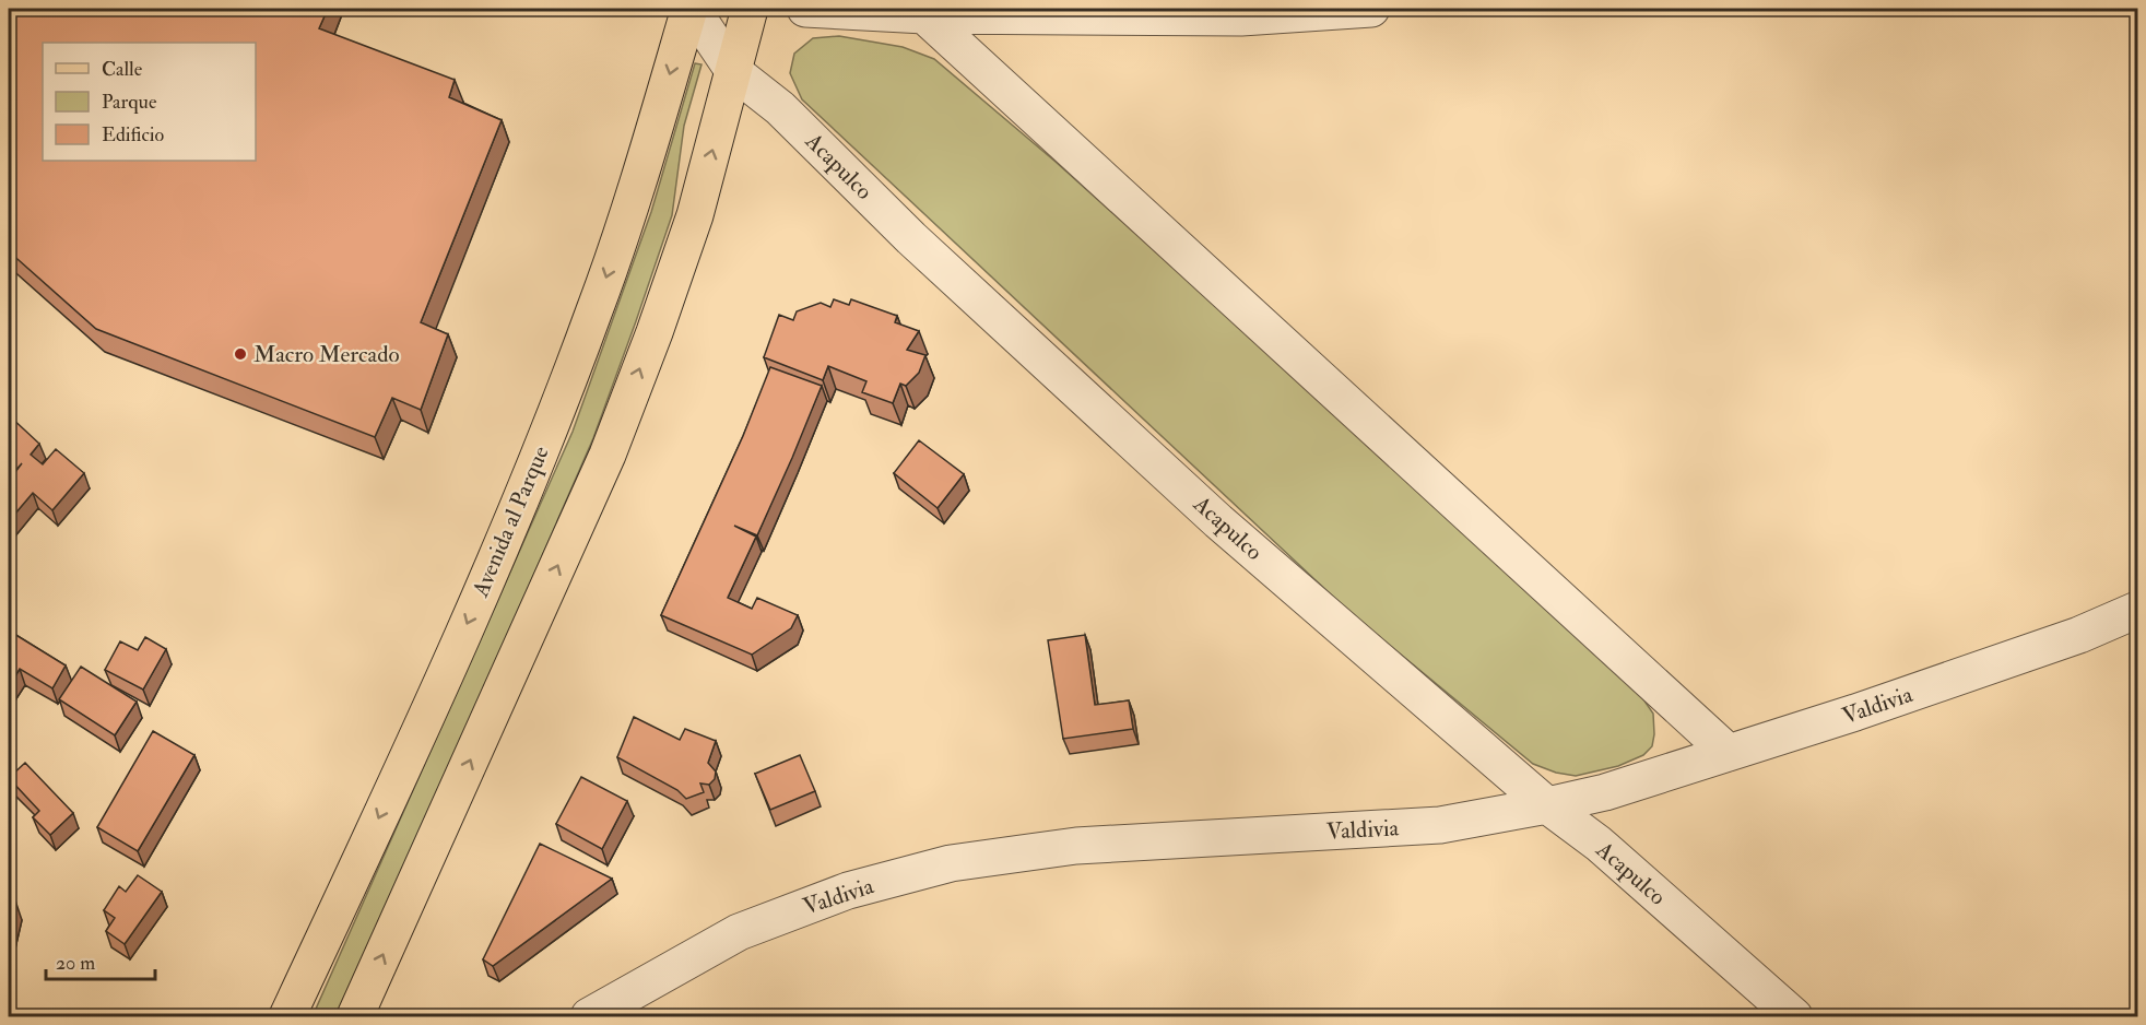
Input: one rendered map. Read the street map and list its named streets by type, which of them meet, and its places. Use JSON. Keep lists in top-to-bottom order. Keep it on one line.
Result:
{"streets":{"main road":["Avenida al Parque"],"street":["Acapulco","Valdivia"]},"crossings":[["Acapulco","Avenida al Parque"],["Acapulco","Valdivia"]],"places":["Macro Mercado"],"legend":["Calle","Parque","Edificio"],"scale_bar":"20 m"}
